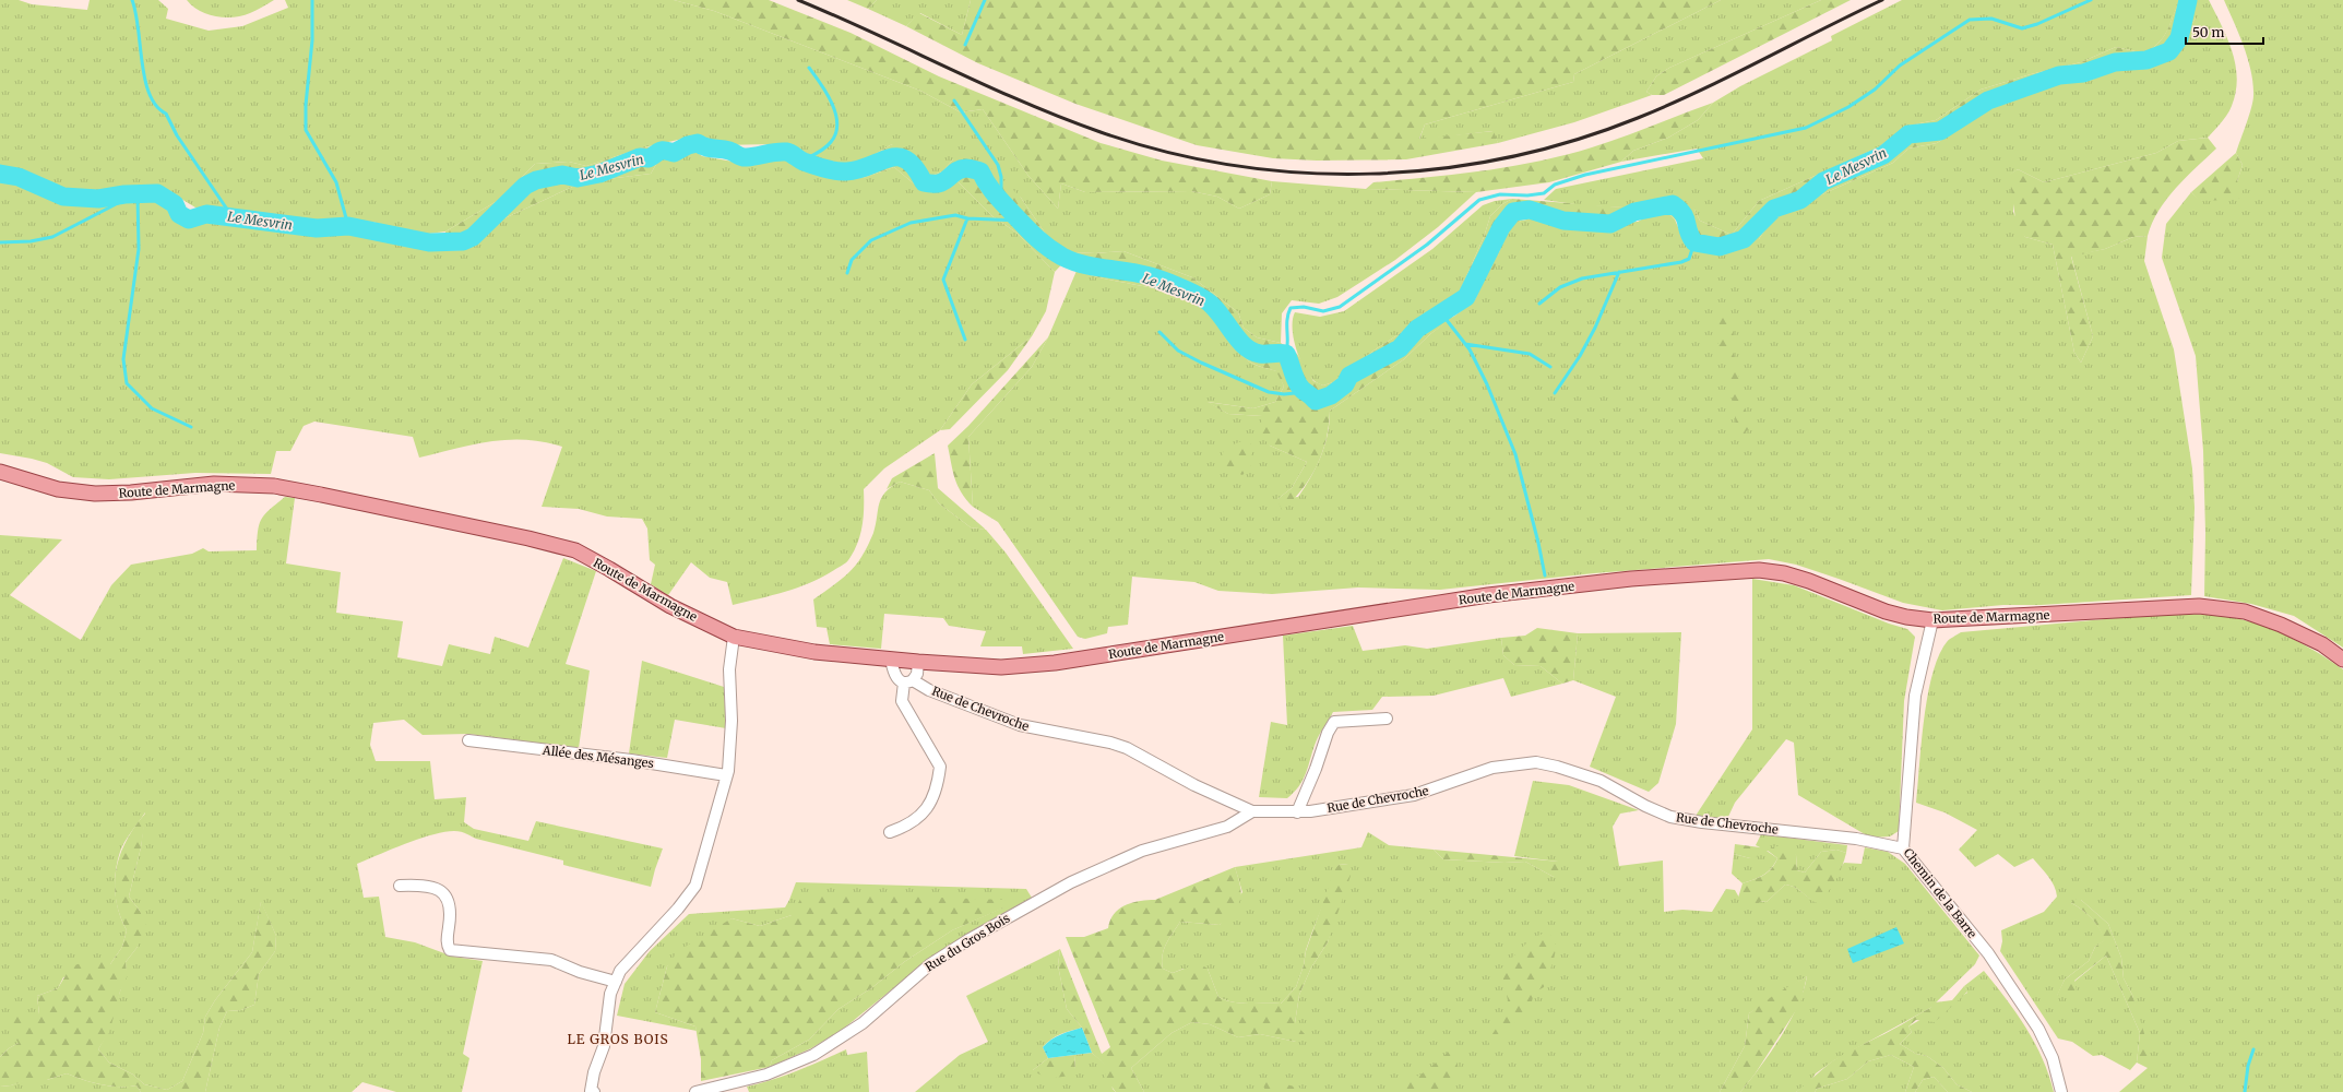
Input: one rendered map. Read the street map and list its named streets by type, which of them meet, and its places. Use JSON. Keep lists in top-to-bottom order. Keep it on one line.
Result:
{"streets":{"main road":["Route de Marmagne"],"street":["Rue de Chevroche","Allée des Mésanges","Chemin de la Barre","Rue du Gros Bois"]},"crossings":[["Route de Marmagne","Chemin de la Barre"],["Rue de Chevroche","Chemin de la Barre"],["Rue de Chevroche","Rue du Gros Bois"]],"districts":["LE GROS BOIS"],"water":["Le Mesvrin"],"scale_bar":"50 m"}
